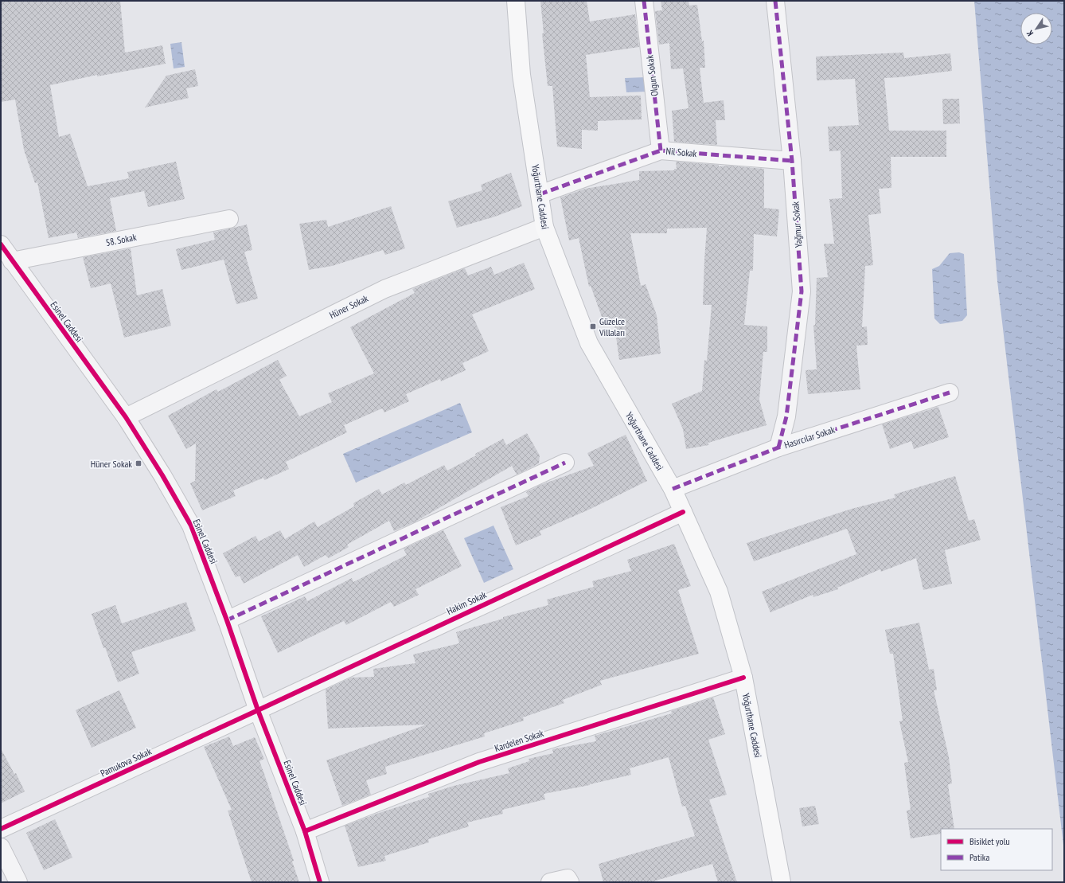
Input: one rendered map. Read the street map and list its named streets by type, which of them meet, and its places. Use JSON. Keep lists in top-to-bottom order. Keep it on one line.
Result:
{"streets":{"main road":["Yoğurthane Caddesi"],"street":["Olgun Sokak","Nil Sokak","Yağmur Sokak","58. Sokak","Hüner Sokak","Esinel Caddesi","Hasırcılar Sokak","Hakim Sokak","Kardelen Sokak","Pamukova Sokak"]},"crossings":[["Olgun Sokak","Nil Sokak"],["Nil Sokak","Yoğurthane Caddesi"],["Nil Sokak","Yağmur Sokak"],["Yoğurthane Caddesi","Hüner Sokak"],["Yoğurthane Caddesi","Hasırcılar Sokak"],["Yoğurthane Caddesi","Hakim Sokak"],["Yoğurthane Caddesi","Kardelen Sokak"],["Yağmur Sokak","Hasırcılar Sokak"],["58. Sokak","Esinel Caddesi"],["Hüner Sokak","Esinel Caddesi"],["Esinel Caddesi","Hakim Sokak"],["Esinel Caddesi","Kardelen Sokak"],["Esinel Caddesi","Pamukova Sokak"],["Hakim Sokak","Pamukova Sokak"]],"places":{"transit":["Güzelce Villaları","Hüner Sokak"]},"legend":["Bisiklet yolu","Patika"],"north":"bottom left"}
